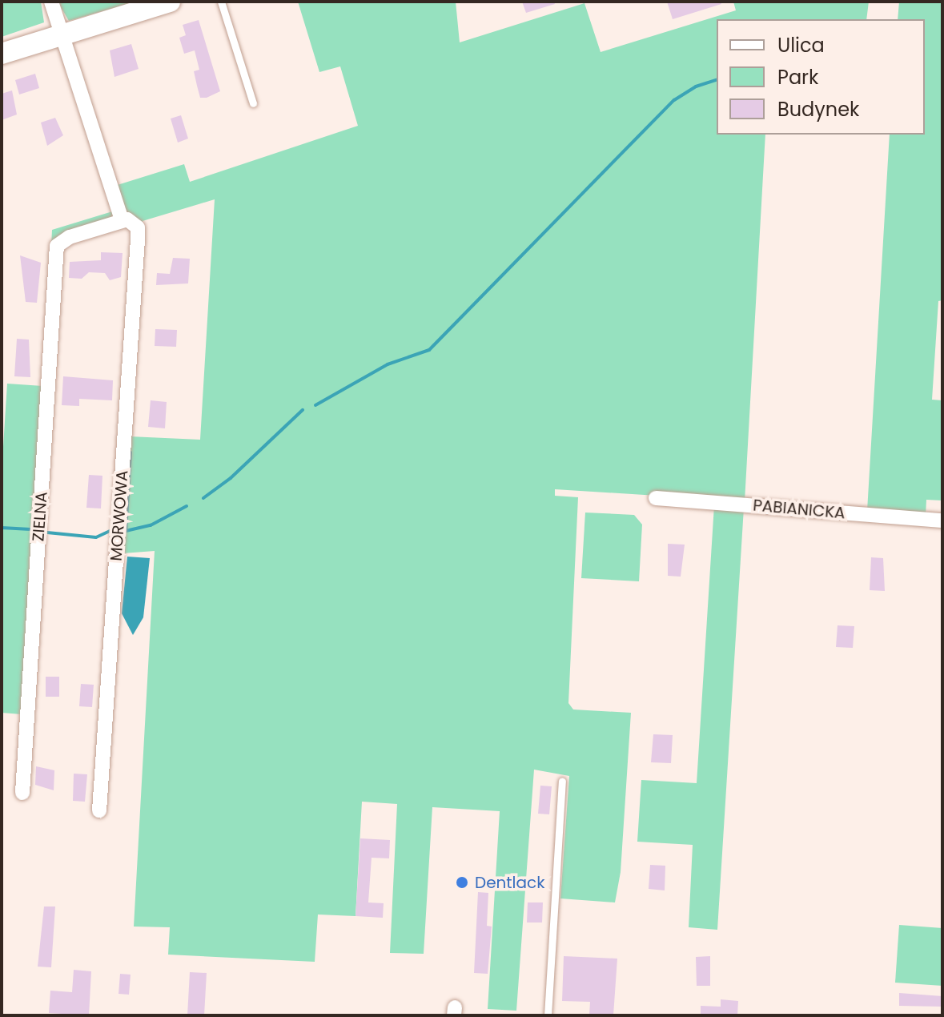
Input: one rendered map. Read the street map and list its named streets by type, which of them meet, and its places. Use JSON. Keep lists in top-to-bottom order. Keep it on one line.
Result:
{"streets":{"street":["PABIANICKA","MORWOWA","ZIELNA"]},"crossings":[["MORWOWA","ZIELNA"]],"places":["Dentlack"],"legend":["Ulica","Park","Budynek"]}
